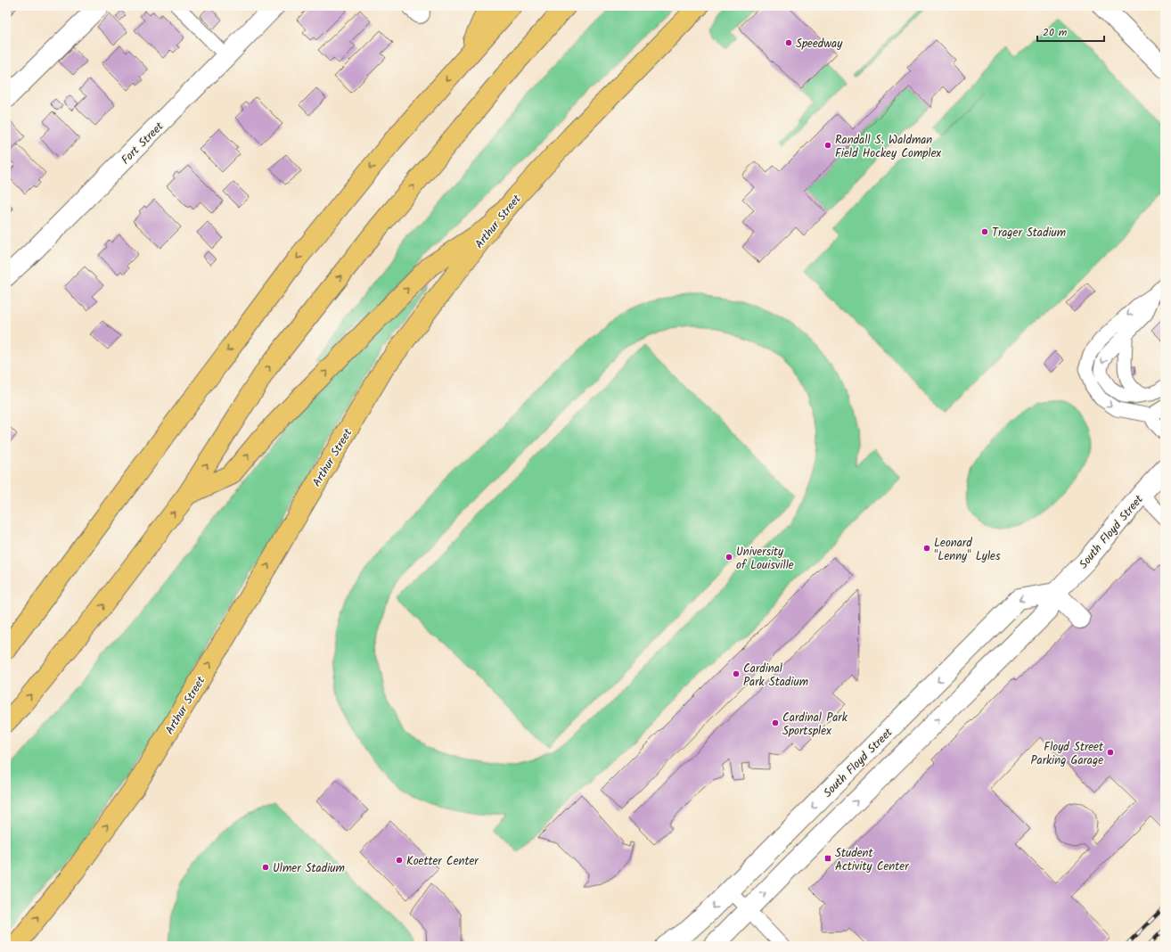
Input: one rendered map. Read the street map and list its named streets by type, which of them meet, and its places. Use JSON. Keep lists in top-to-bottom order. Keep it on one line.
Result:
{"streets":{"main road":["Arthur Street"],"street":["Fort Street","South Floyd Street"]},"places":{"other":["Speedway","Randall S. Waldman Field Hockey Complex","Trager Stadium","Leonard \"Lenny\" Lyles","University of Louisville","Cardinal Park Stadium","Cardinal Park Sportsplex","Floyd Street Parking Garage","Koetter Center","Ulmer Stadium"],"transit":["Student Activity Center"]},"scale_bar":"20 m"}
